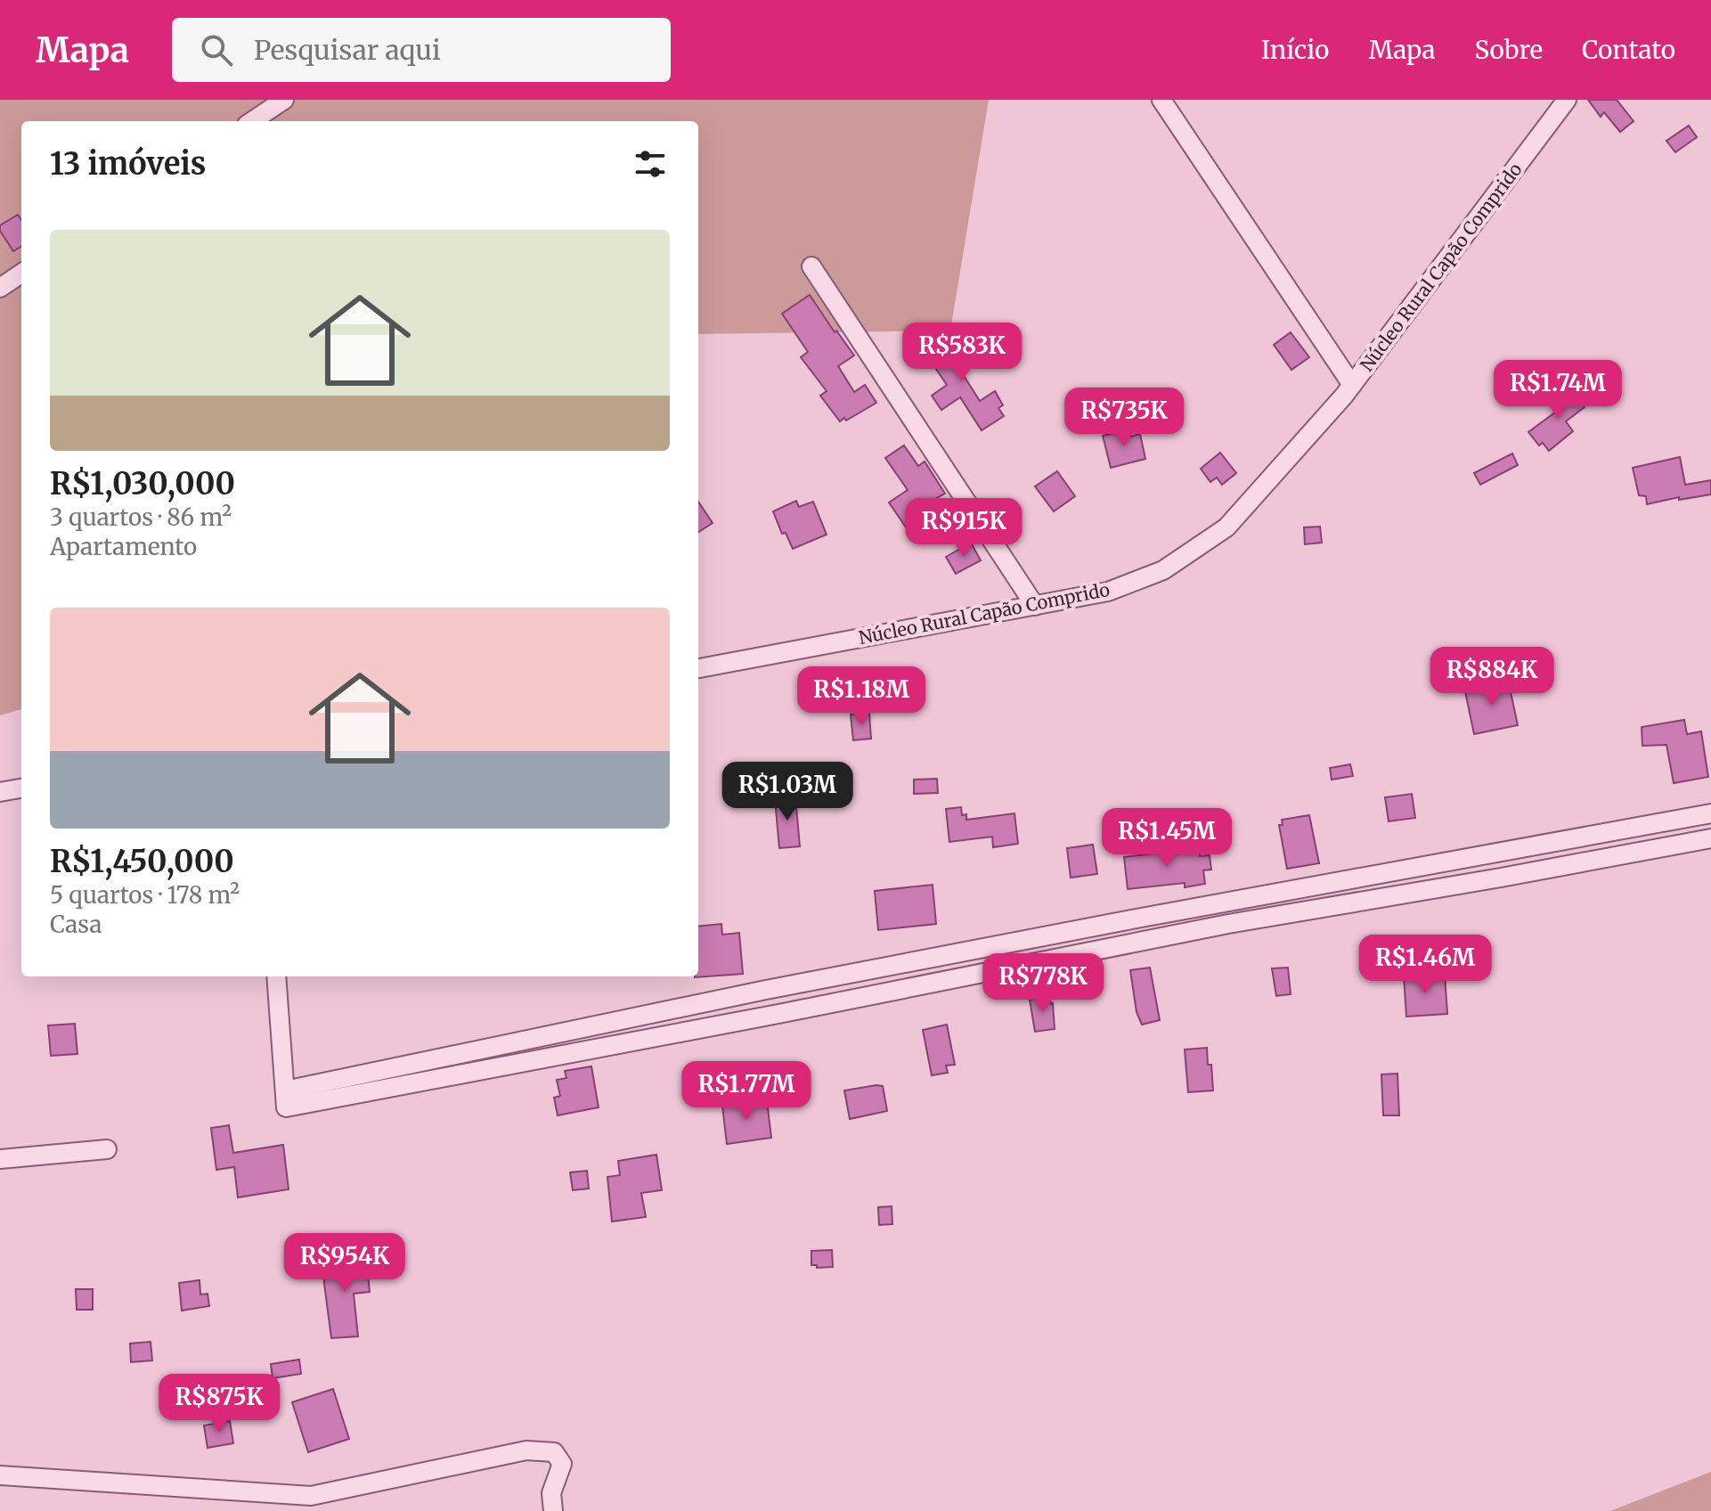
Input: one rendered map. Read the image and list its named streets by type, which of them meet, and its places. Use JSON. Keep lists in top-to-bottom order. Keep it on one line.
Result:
{"streets":{"street":["Núcleo Rural Capão Comprido"]},"page":{"header":"Mapa","search":"Pesquisar aqui","nav":["Início","Mapa","Sobre","Contato"],"heading":"13 imóveis","list":[{"name":"R$1,030,000","note":"3 quartos · 86 m² · Apartamento"},{"name":"R$1,450,000","note":"5 quartos · 178 m² · Casa"}],"price":["R$583K","R$1.74M","R$735K","R$915K","R$884K","R$1.18M","R$1.03M","R$1.45M","R$1.46M","R$778K","R$1.77M","R$954K","R$875K"]}}
